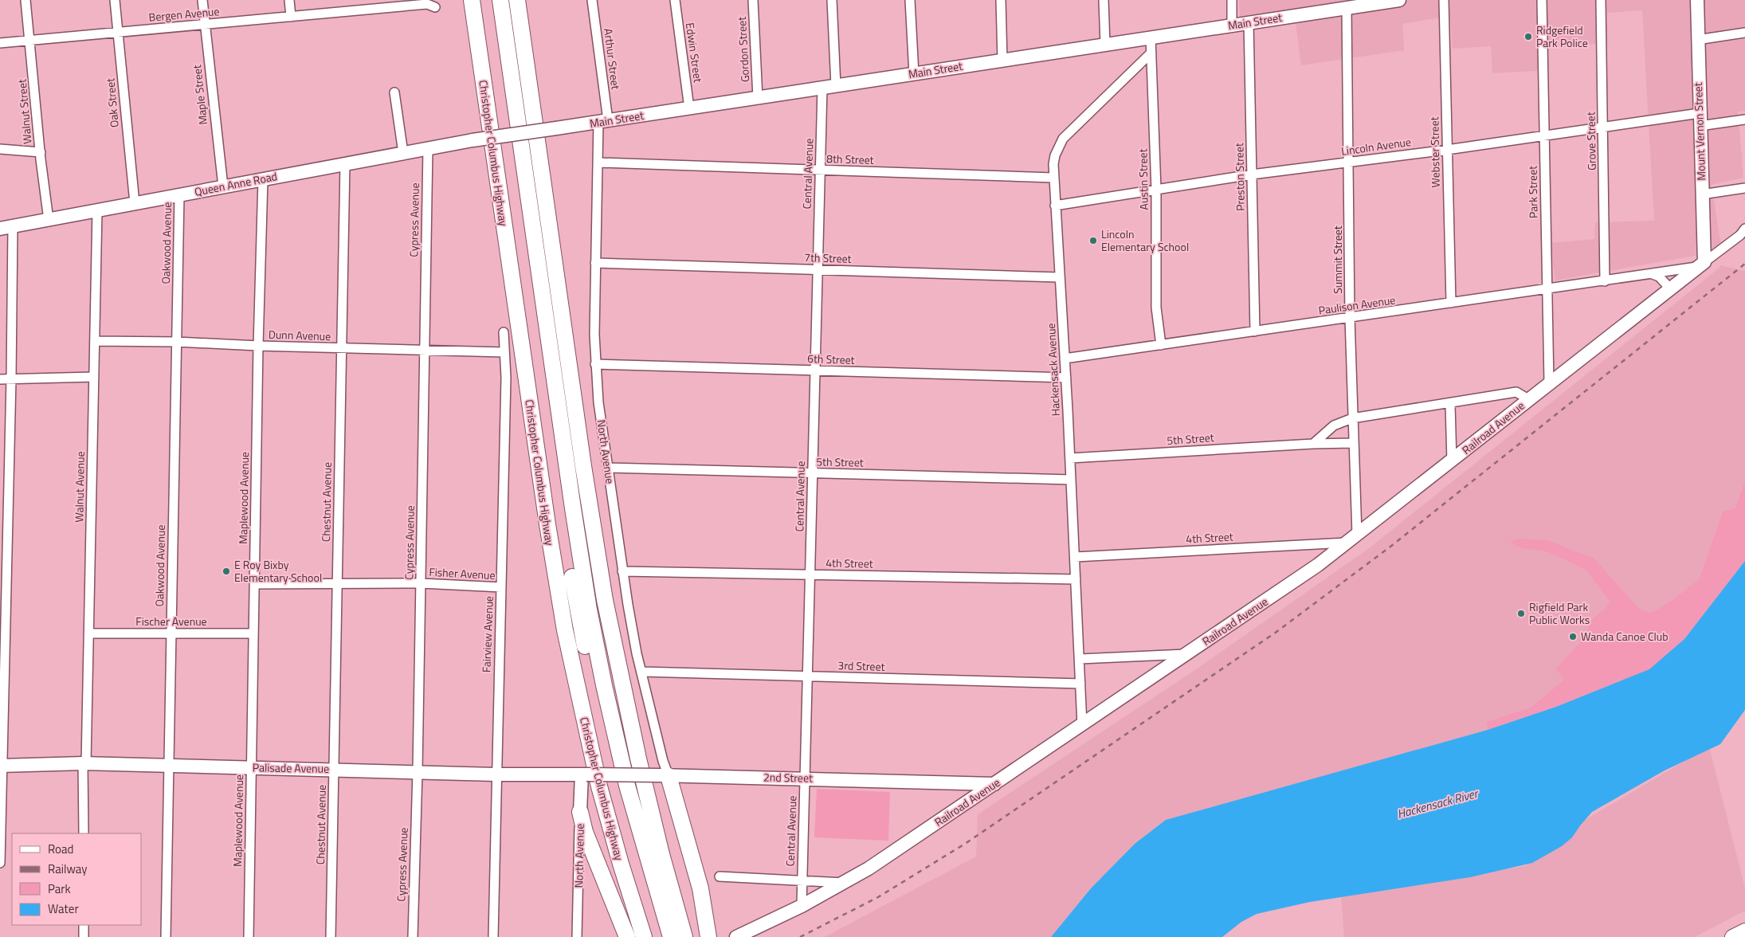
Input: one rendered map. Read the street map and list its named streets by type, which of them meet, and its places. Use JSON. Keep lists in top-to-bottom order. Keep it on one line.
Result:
{"streets":{"highway":["Christopher Columbus Highway"],"street":["Bergen Avenue","Main Street","Gordon Street","Edwin Street","Arthur Street","Maple Street","Oak Street","Walnut Street","Mount Vernon Street","Grove Street","Lincoln Avenue","Webster Street","8th Street","Central Avenue","Preston Street","Austin Street","Queen Anne Road","Park Street","Cypress Avenue","Oakwood Avenue","7th Street","Summit Street","Paulison Avenue","Dunn Avenue","6th Street","Hackensack Avenue","Railroad Avenue","5th Street","North Avenue","Walnut Avenue","Maplewood Avenue","Chestnut Avenue","4th Street","Fisher Avenue","Fischer Avenue","Fairview Avenue","3rd Street","Palisade Avenue","2nd Street"]},"crossings":[["Bergen Avenue","Maple Street"],["Bergen Avenue","Oak Street"],["Bergen Avenue","Walnut Street"],["Main Street","Gordon Street"],["Main Street","Edwin Street"],["Main Street","Arthur Street"],["Main Street","Central Avenue"],["Main Street","Preston Street"],["Main Street","Austin Street"],["Main Street","Queen Anne Road"],["Main Street","Summit Street"],["Main Street","North Avenue"],["Arthur Street","North Avenue"],["Maple Street","Queen Anne Road"],["Oak Street","Queen Anne Road"],["Walnut Street","Queen Anne Road"],["Mount Vernon Street","Lincoln Avenue"],["Mount Vernon Street","Paulison Avenue"],["Mount Vernon Street","Railroad Avenue"],["Grove Street","Lincoln Avenue"],["Grove Street","Paulison Avenue"],["Lincoln Avenue","Webster Street"],["Lincoln Avenue","Preston Street"],["Lincoln Avenue","Austin Street"],["Lincoln Avenue","Park Street"],["Lincoln Avenue","Summit Street"],["Lincoln Avenue","Hackensack Avenue"],["Webster Street","Paulison Avenue"],["8th Street","Central Avenue"],["8th Street","Hackensack Avenue"],["8th Street","North Avenue"],["Central Avenue","7th Street"],["Central Avenue","6th Street"],["Central Avenue","Railroad Avenue"],["Central Avenue","5th Street"],["Central Avenue","4th Street"],["Central Avenue","3rd Street"],["Central Avenue","2nd Street"],["Preston Street","Paulison Avenue"],["Austin Street","Paulison Avenue"],["Austin Street","Hackensack Avenue"],["Queen Anne Road","Cypress Avenue"],["Queen Anne Road","Oakwood Avenue"],["Queen Anne Road","Walnut Avenue"],["Queen Anne Road","Maplewood Avenue"],["Queen Anne Road","Chestnut Avenue"],["Park Street","Paulison Avenue"],["Park Street","Railroad Avenue"],["Cypress Avenue","Dunn Avenue"],["Cypress Avenue","Fisher Avenue"],["Cypress Avenue","Palisade Avenue"],["Oakwood Avenue","Dunn Avenue"],["Oakwood Avenue","Fischer Avenue"],["Oakwood Avenue","Palisade Avenue"],["7th Street","Hackensack Avenue"],["7th Street","North Avenue"],["Summit Street","Paulison Avenue"],["Summit Street","Railroad Avenue"],["Summit Street","5th Street"],["Summit Street","4th Street"],["Paulison Avenue","Hackensack Avenue"],["Paulison Avenue","Railroad Avenue"],["Dunn Avenue","Walnut Avenue"],["Dunn Avenue","Maplewood Avenue"],["Dunn Avenue","Chestnut Avenue"],["Dunn Avenue","Fairview Avenue"],["6th Street","Hackensack Avenue"],["6th Street","North Avenue"],["Hackensack Avenue","Railroad Avenue"],["Hackensack Avenue","5th Street"],["Hackensack Avenue","4th Street"],["Hackensack Avenue","3rd Street"],["Railroad Avenue","4th Street"],["Railroad Avenue","2nd Street"],["5th Street","North Avenue"],["North Avenue","4th Street"],["North Avenue","3rd Street"],["North Avenue","Palisade Avenue"],["North Avenue","2nd Street"],["Walnut Avenue","Fischer Avenue"],["Walnut Avenue","Palisade Avenue"],["Maplewood Avenue","Fisher Avenue"],["Maplewood Avenue","Fischer Avenue"],["Maplewood Avenue","Palisade Avenue"],["Chestnut Avenue","Fisher Avenue"],["Chestnut Avenue","Palisade Avenue"],["Fisher Avenue","Fairview Avenue"],["Fairview Avenue","Palisade Avenue"],["Palisade Avenue","2nd Street"]],"water":["Hackensack River"],"places":["Ridgefield Park Police","Lincoln Elementary School","E Roy Bixby Elementary School","Rigfield Park Public Works","Wanda Canoe Club"],"legend":["Road","Railway","Park","Water"]}
